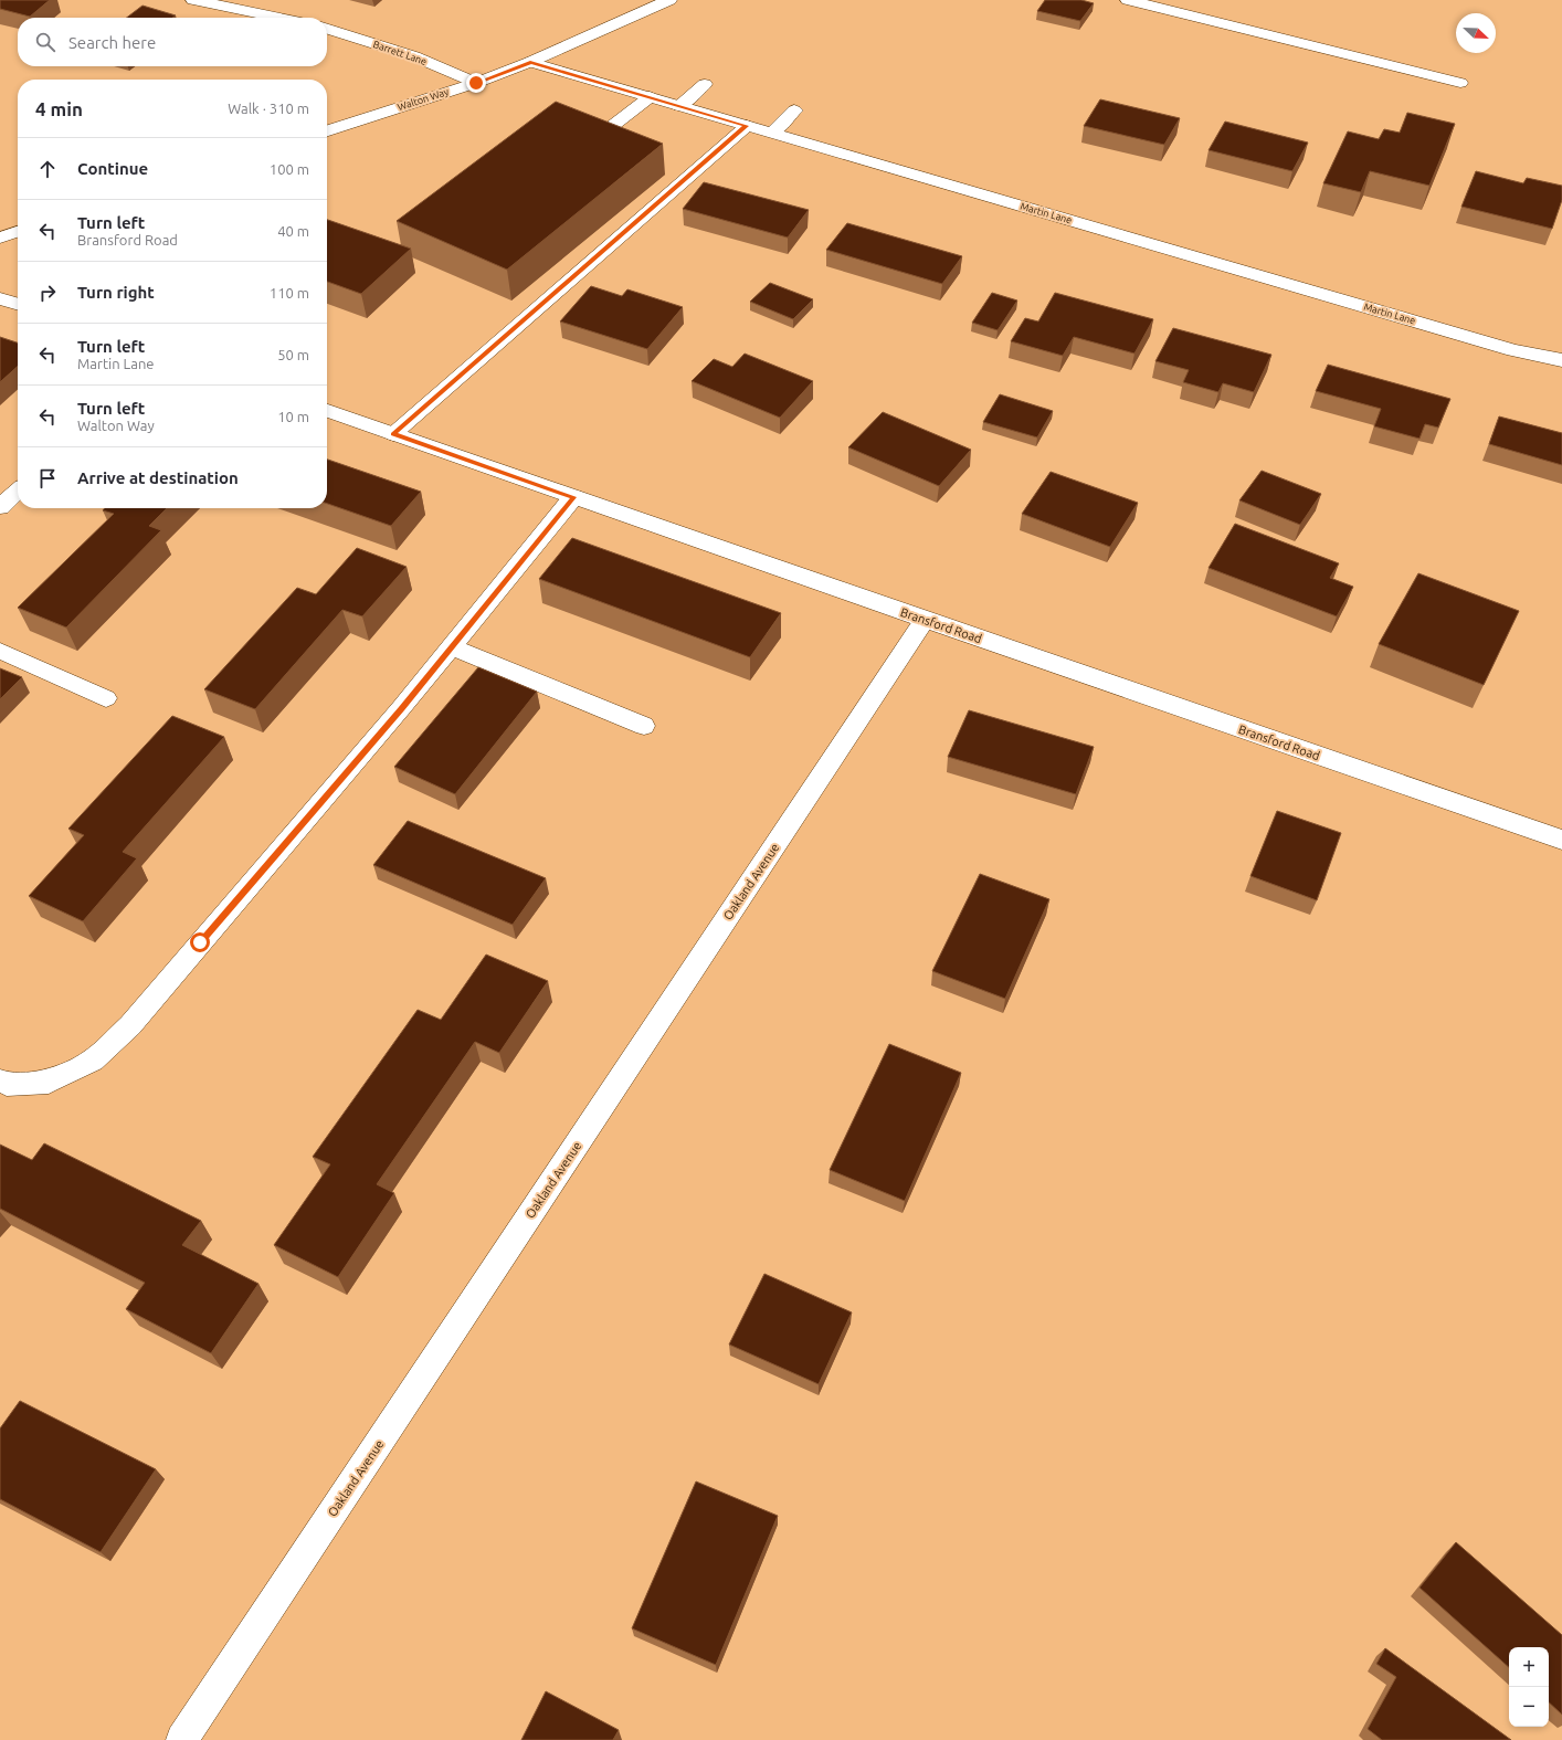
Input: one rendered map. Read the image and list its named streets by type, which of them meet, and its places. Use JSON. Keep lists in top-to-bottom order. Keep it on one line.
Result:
{"streets":{"street":["Barrett Lane","Walton Way","Martin Lane","Bransford Road","Oakland Avenue"]},"crossings":[["Barrett Lane","Walton Way"],["Walton Way","Martin Lane"],["Bransford Road","Oakland Avenue"]],"north":"bottom right","page":{"search":"Search here","heading":["4 min","Walk · 310 m"],"list":[["Continue","100 m"],["Turn left","Bransford Road","40 m"],["Turn right","110 m"],["Turn left","Martin Lane","50 m"],["Turn left","Walton Way","10 m"],"Arrive at destination"],"map_buttons":["+","−"]}}
